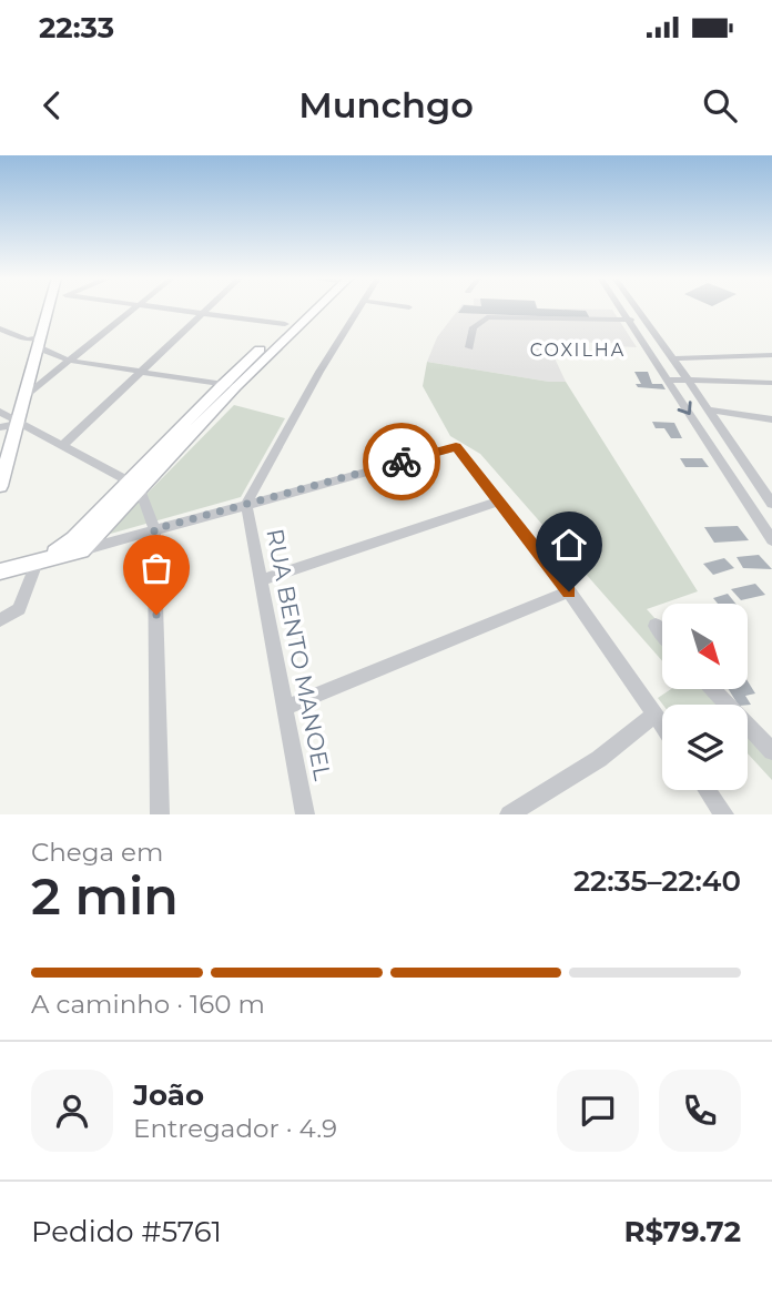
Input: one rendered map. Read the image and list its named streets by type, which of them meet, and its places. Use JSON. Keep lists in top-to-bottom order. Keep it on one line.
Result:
{"streets":{"street":["RUA BENTO MANOEL"]},"districts":["COXILHA"],"north":"bottom right","page":{"status":"22:33","header":"Munchgo","heading":["2 min","Chega em","22:35–22:40"],"panel":["João","Entregador · 4.9","Pedido #5761","R$79.72"],"bar":"A caminho · 160 m"}}
